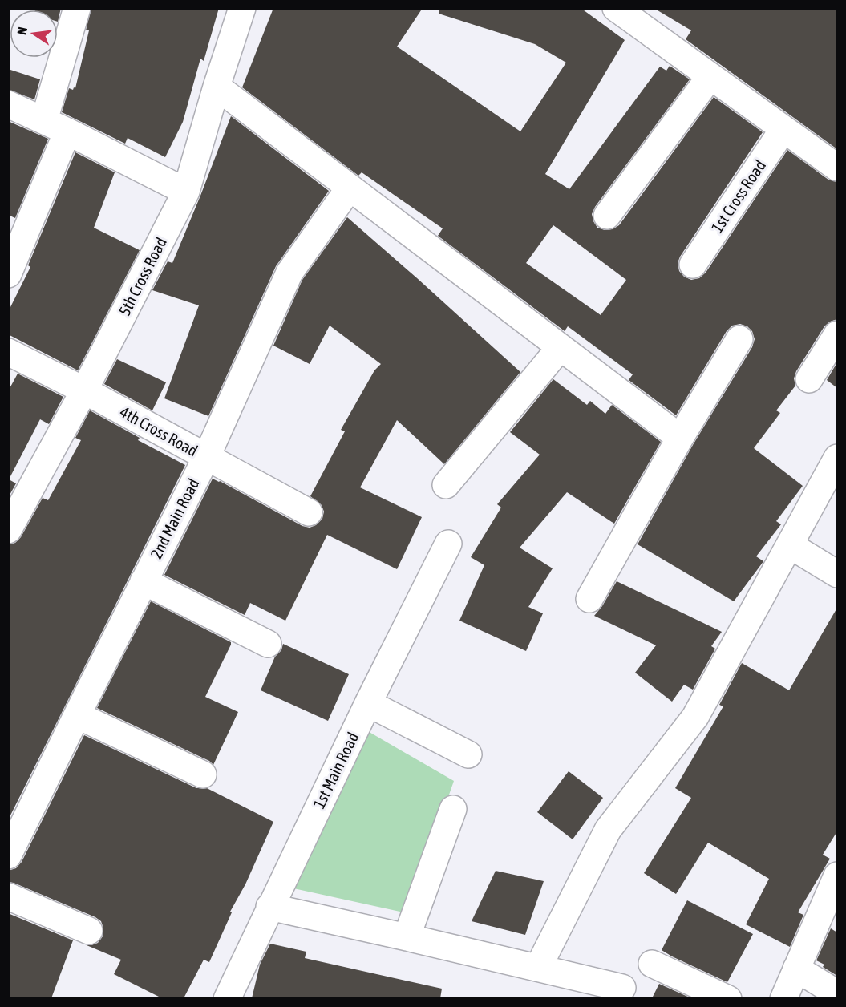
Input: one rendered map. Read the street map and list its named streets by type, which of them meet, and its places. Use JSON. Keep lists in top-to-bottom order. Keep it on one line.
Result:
{"streets":{"street":["1st Cross Road","5th Cross Road","4th Cross Road","2nd Main Road","1st Main Road"]},"crossings":[["5th Cross Road","4th Cross Road"],["4th Cross Road","2nd Main Road"]],"north":"left"}
